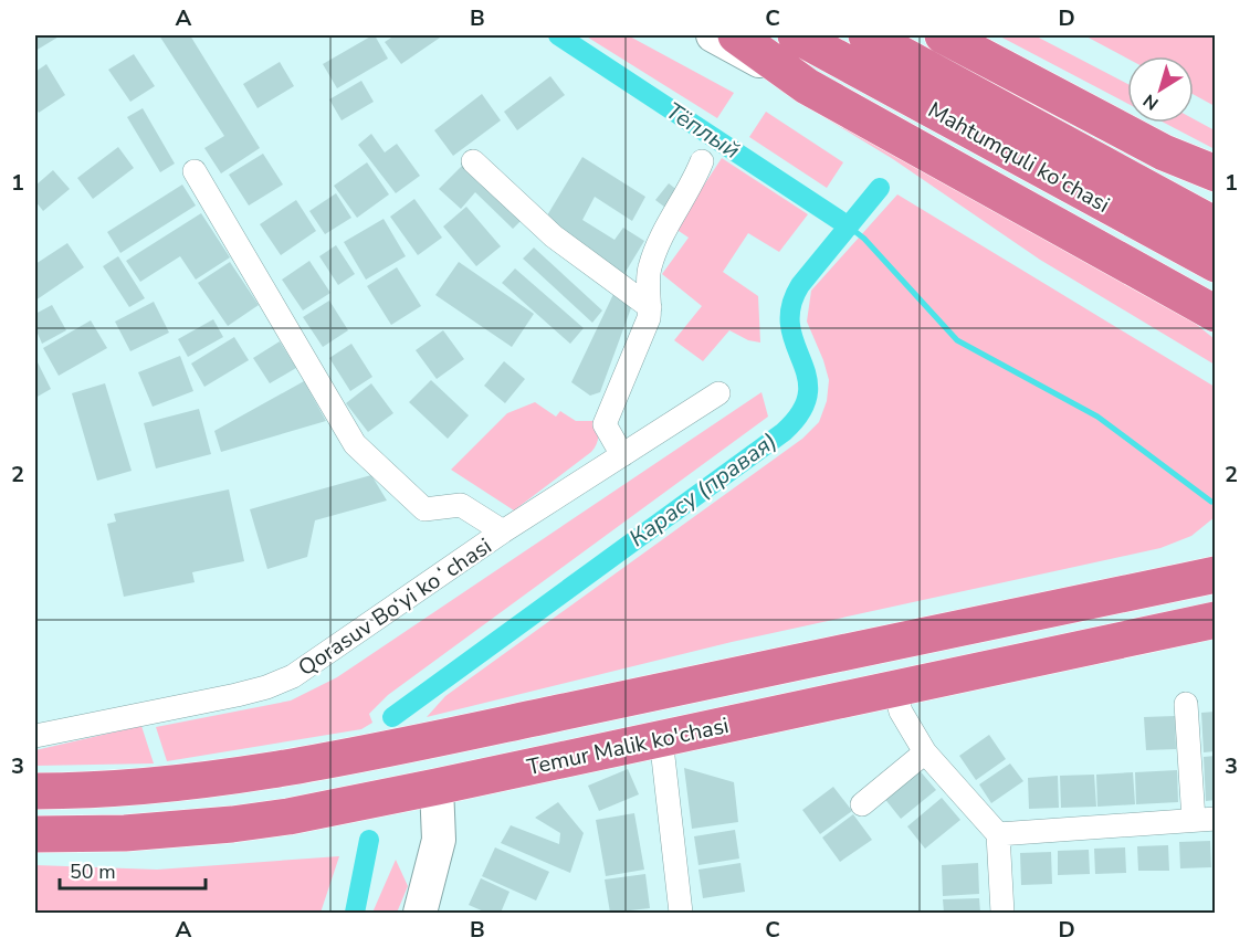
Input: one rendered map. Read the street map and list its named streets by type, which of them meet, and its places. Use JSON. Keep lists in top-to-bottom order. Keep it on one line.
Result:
{"streets":{"highway":["Mahtumquli ko'chasi","Temur Malik ko'chasi"],"street":["Qorasuv Bo‘yi koʻchasi"]},"water":["Тёплый","Карасу (правая)"],"scale_bar":"50 m","north":"bottom left","grid":{"columns":["A","B","C","D"],"rows":["1","2","3"]}}
